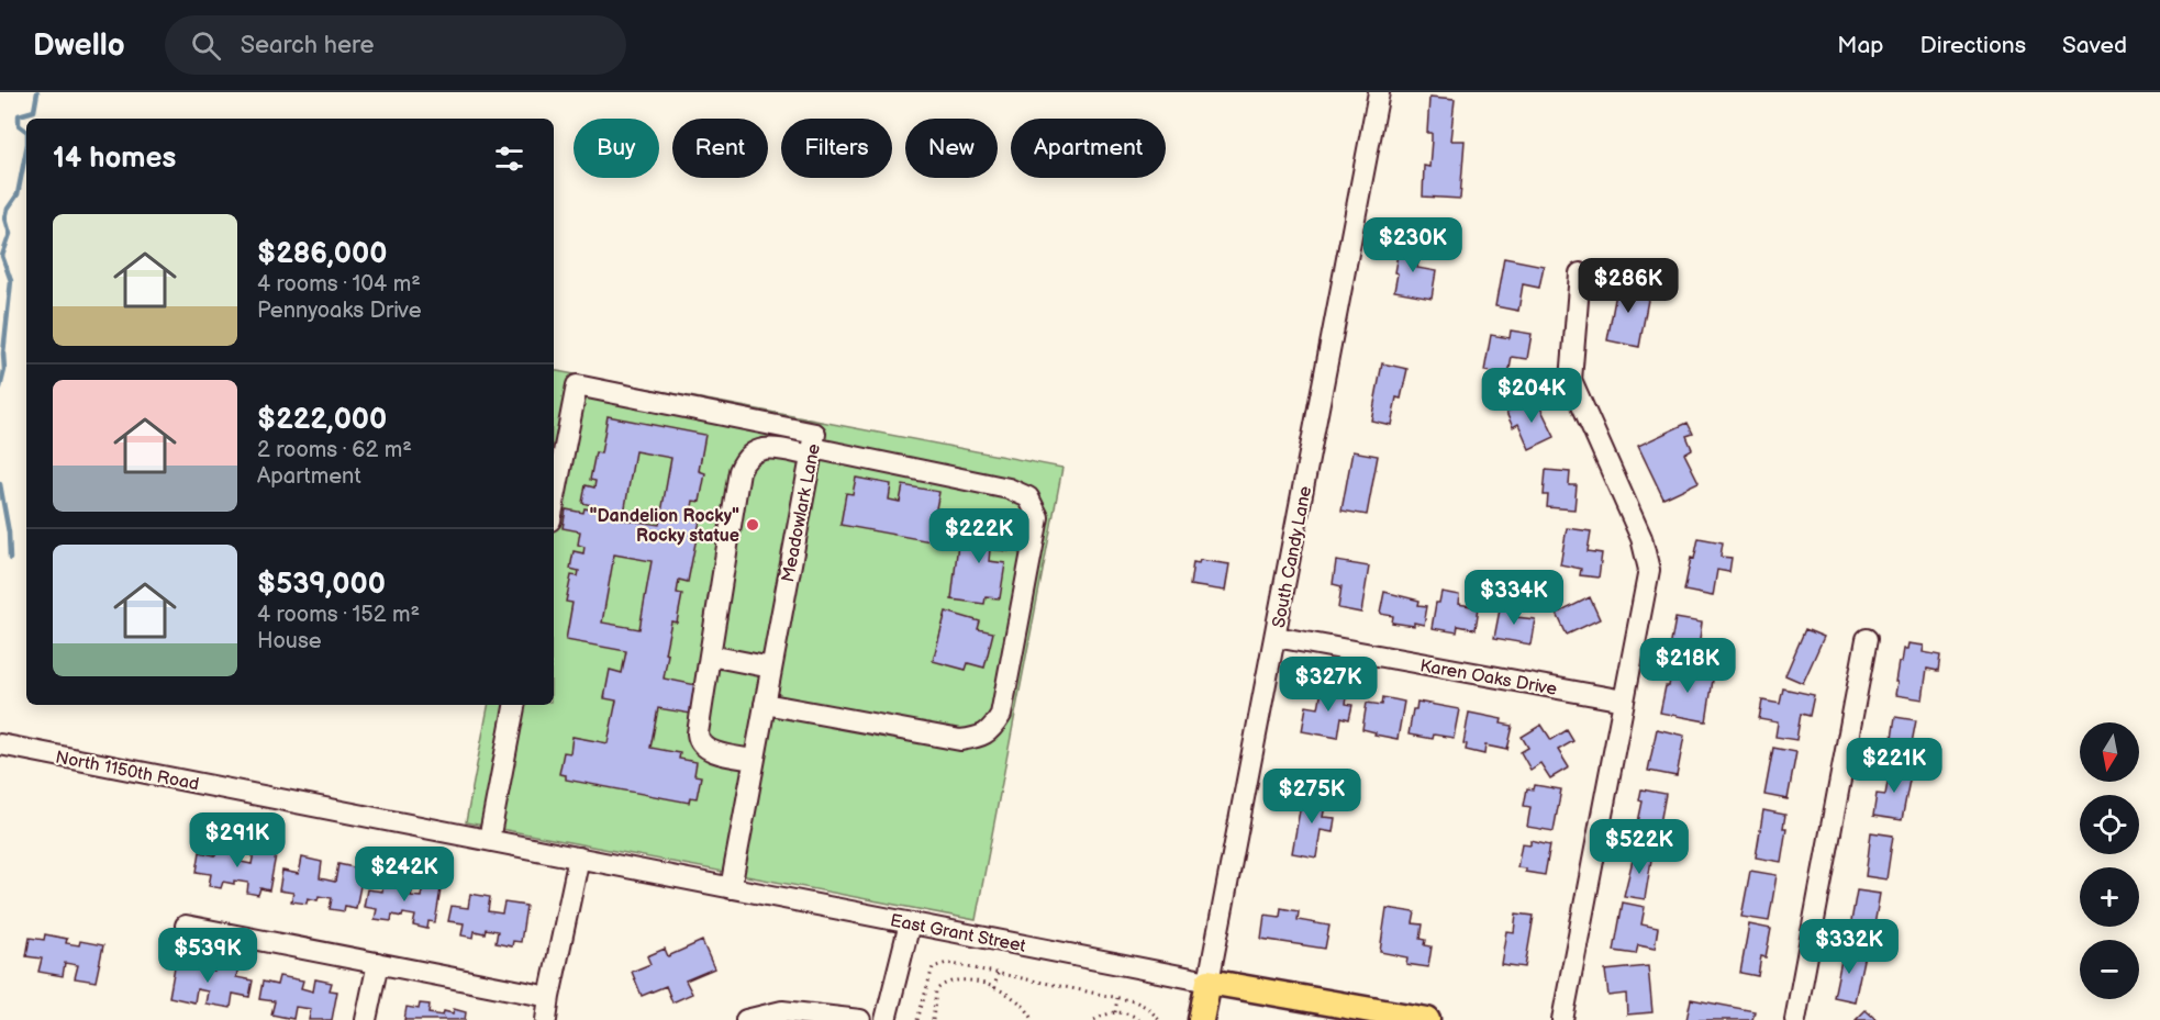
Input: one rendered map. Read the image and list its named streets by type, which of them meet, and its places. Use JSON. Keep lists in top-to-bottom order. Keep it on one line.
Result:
{"streets":{"main road":["South Candy Lane","East Grant Street"],"street":["Meadowlark Lane","Karen Oaks Drive","North 1150th Road"]},"crossings":[["Meadowlark Lane","East Grant Street"],["South Candy Lane","Karen Oaks Drive"],["South Candy Lane","East Grant Street"],["North 1150th Road","East Grant Street"]],"places":["\"Dandelion Rocky\" Rocky statue"],"north":"bottom","page":{"header":"Dwello","search":"Search here","nav":["Map","Directions","Saved"],"chip":["Buy","Rent","Filters","New","Apartment"],"heading":"14 homes","list":[{"name":"$286,000","note":"4 rooms · 104 m² · Pennyoaks Drive"},{"name":"$222,000","note":"2 rooms · 62 m² · Apartment"},{"name":"$539,000","note":"4 rooms · 152 m² · House"}],"price":["$230K","$286K","$204K","$222K","$334K","$218K","$327K","$221K","$275K","$291K","$522K","$242K","$332K","$539K"],"map_buttons":["+","−"]}}
